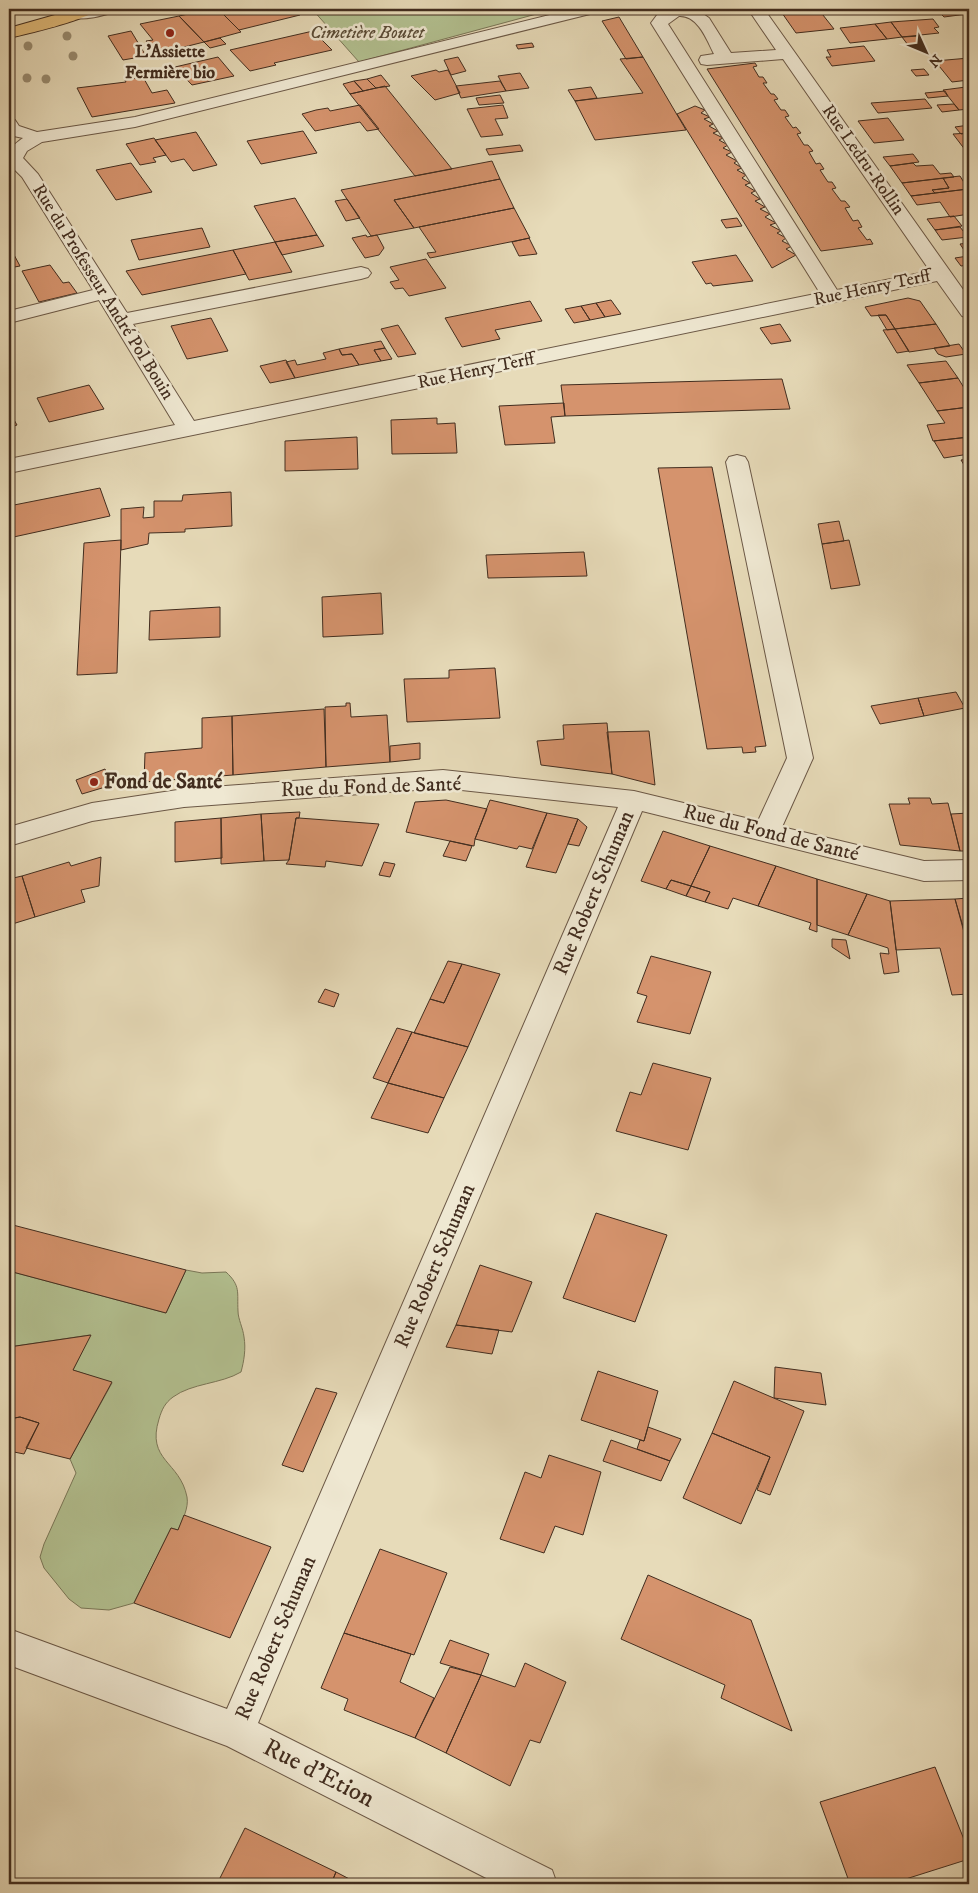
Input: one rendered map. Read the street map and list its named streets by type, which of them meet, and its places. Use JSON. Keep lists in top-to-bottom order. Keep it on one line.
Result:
{"streets":{"street":["Rue Ledru-Rollin","Rue Henry Terff","Rue du Professeur André Pol Bouin","Rue du Fond de Santé","Rue Robert Schuman","Rue d'Etion"]},"crossings":[["Rue Ledru-Rollin","Rue Henry Terff"],["Rue Henry Terff","Rue du Professeur André Pol Bouin"],["Rue du Fond de Santé","Rue Robert Schuman"],["Rue Robert Schuman","Rue d'Etion"]],"parks":["Cimetière Boutet"],"places":["L'Assiette Fermière bio","Fond de Santé"],"north":"bottom right"}
